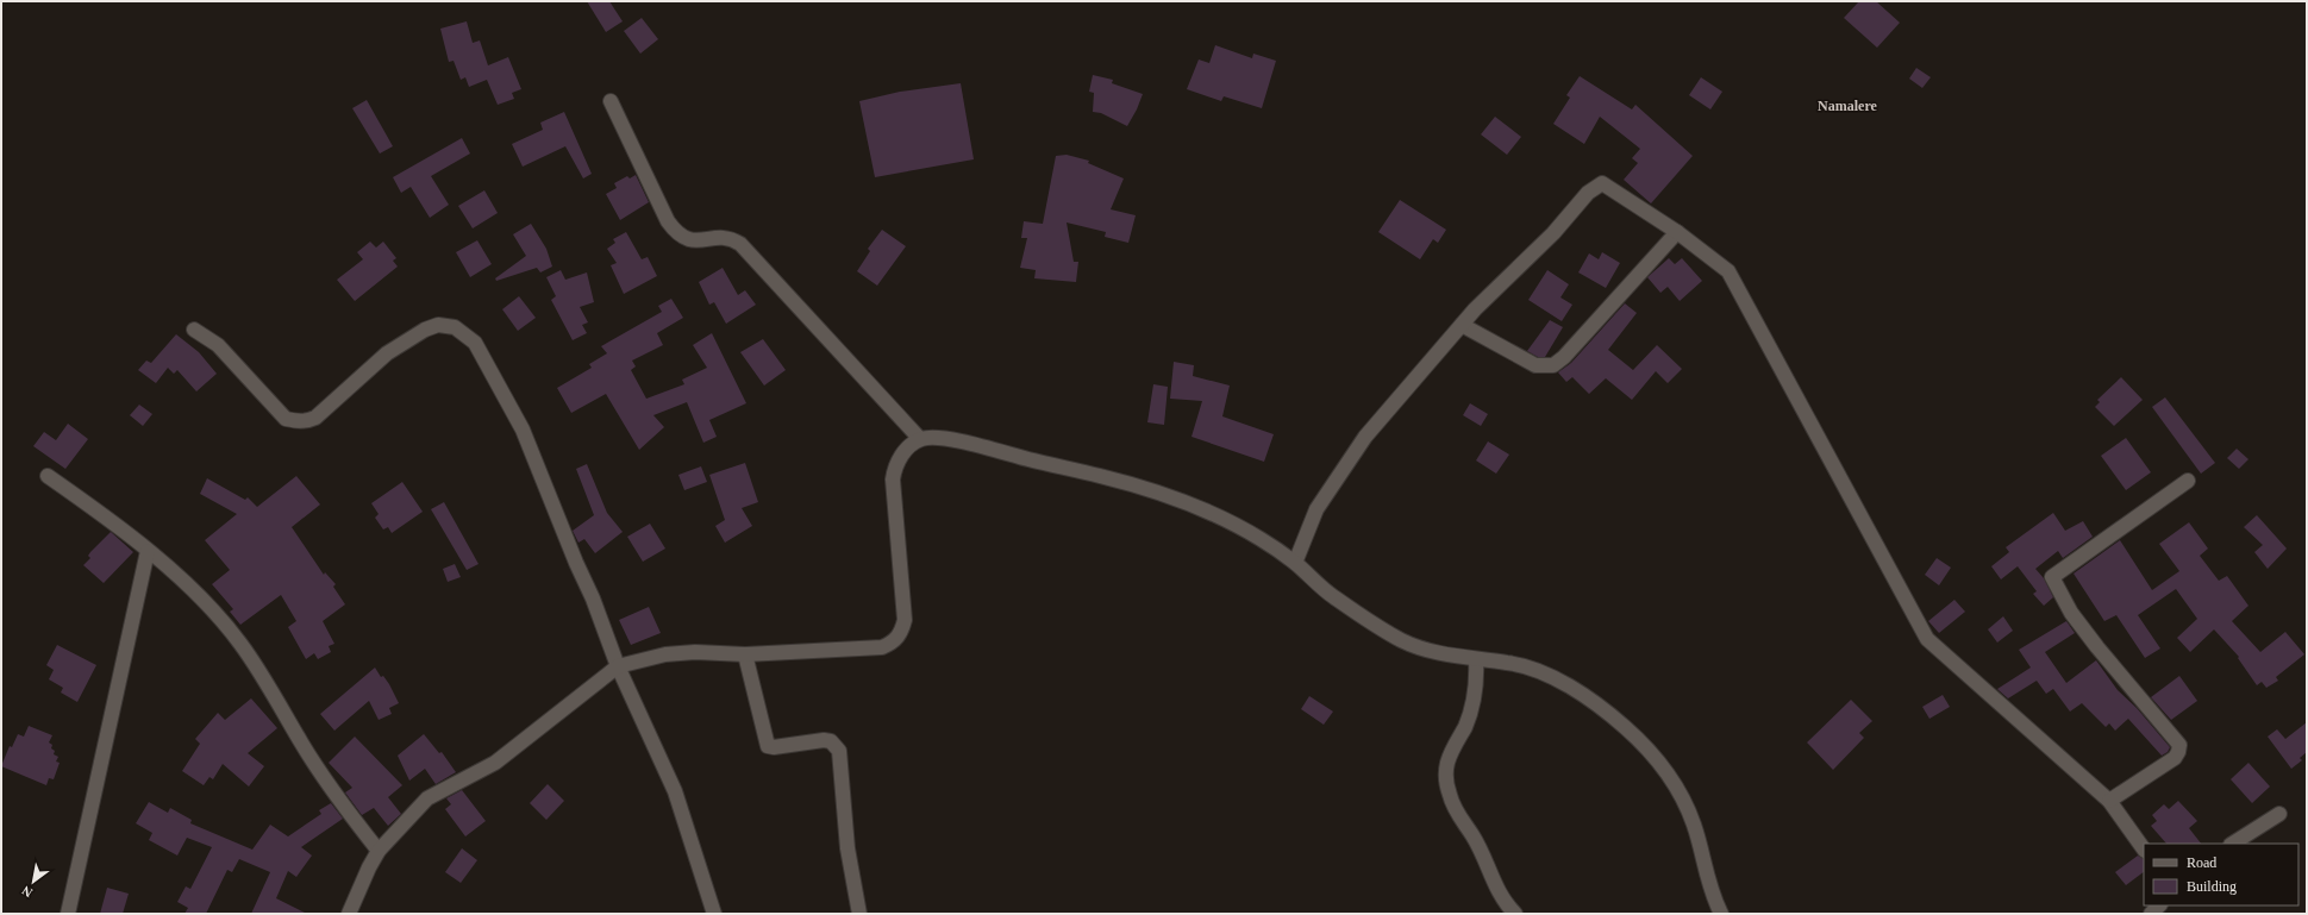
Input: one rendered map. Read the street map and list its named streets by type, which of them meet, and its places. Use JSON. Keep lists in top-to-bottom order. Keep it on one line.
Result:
{"districts":["Namalere"],"legend":["Road","Building"],"north":"bottom left"}
